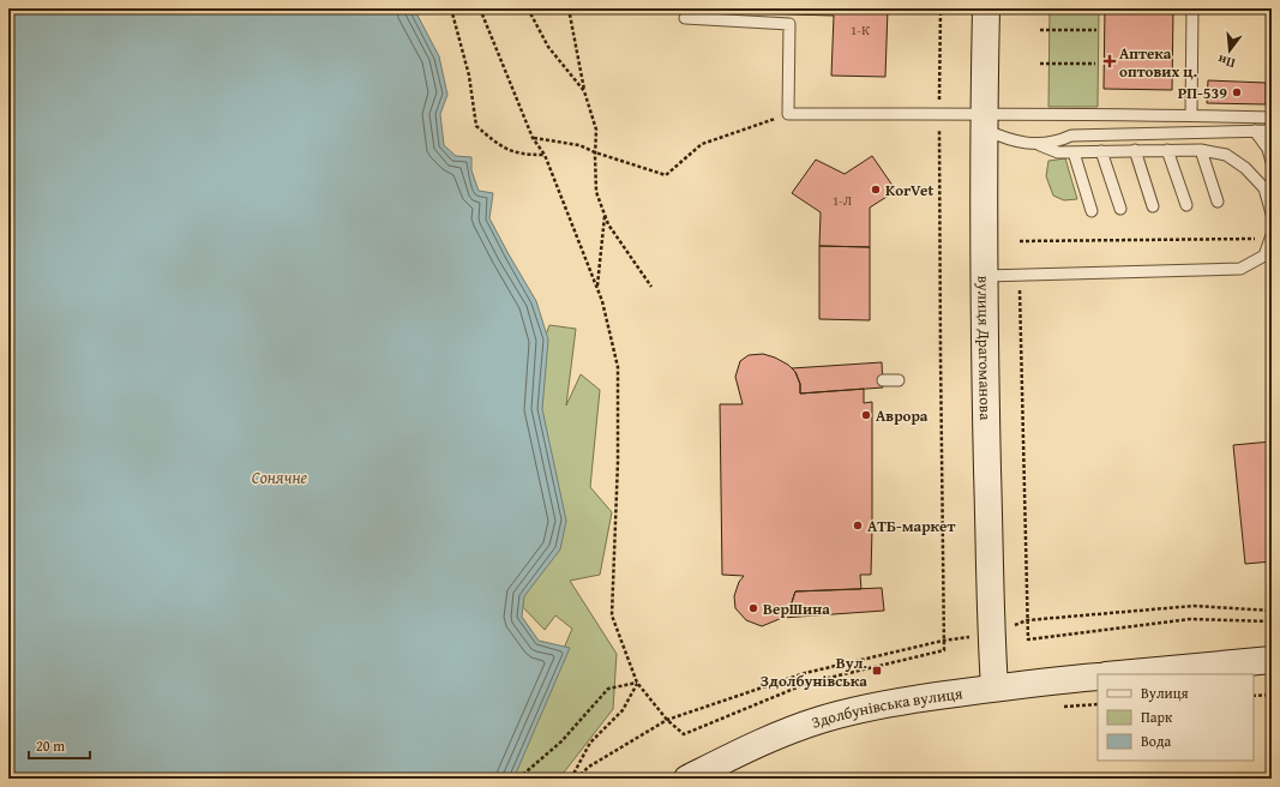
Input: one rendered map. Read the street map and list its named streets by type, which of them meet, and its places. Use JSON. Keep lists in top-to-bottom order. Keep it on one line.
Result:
{"streets":{"street":["вулиця Драгоманова","Здолбунівська вулиця"]},"crossings":[["вулиця Драгоманова","Здолбунівська вулиця"]],"water":["Сонячне"],"places":{"health":["Аптека оптових ц."],"other":["РП-539","KorVet","Аврора","АТБ-маркет","ВерШина"],"transit":["Вул. Здолбунівська"]},"house_numbers":["1-К","1-Л"],"legend":["Вулиця","Парк","Вода"],"scale_bar":"20 m","north":"bottom"}
